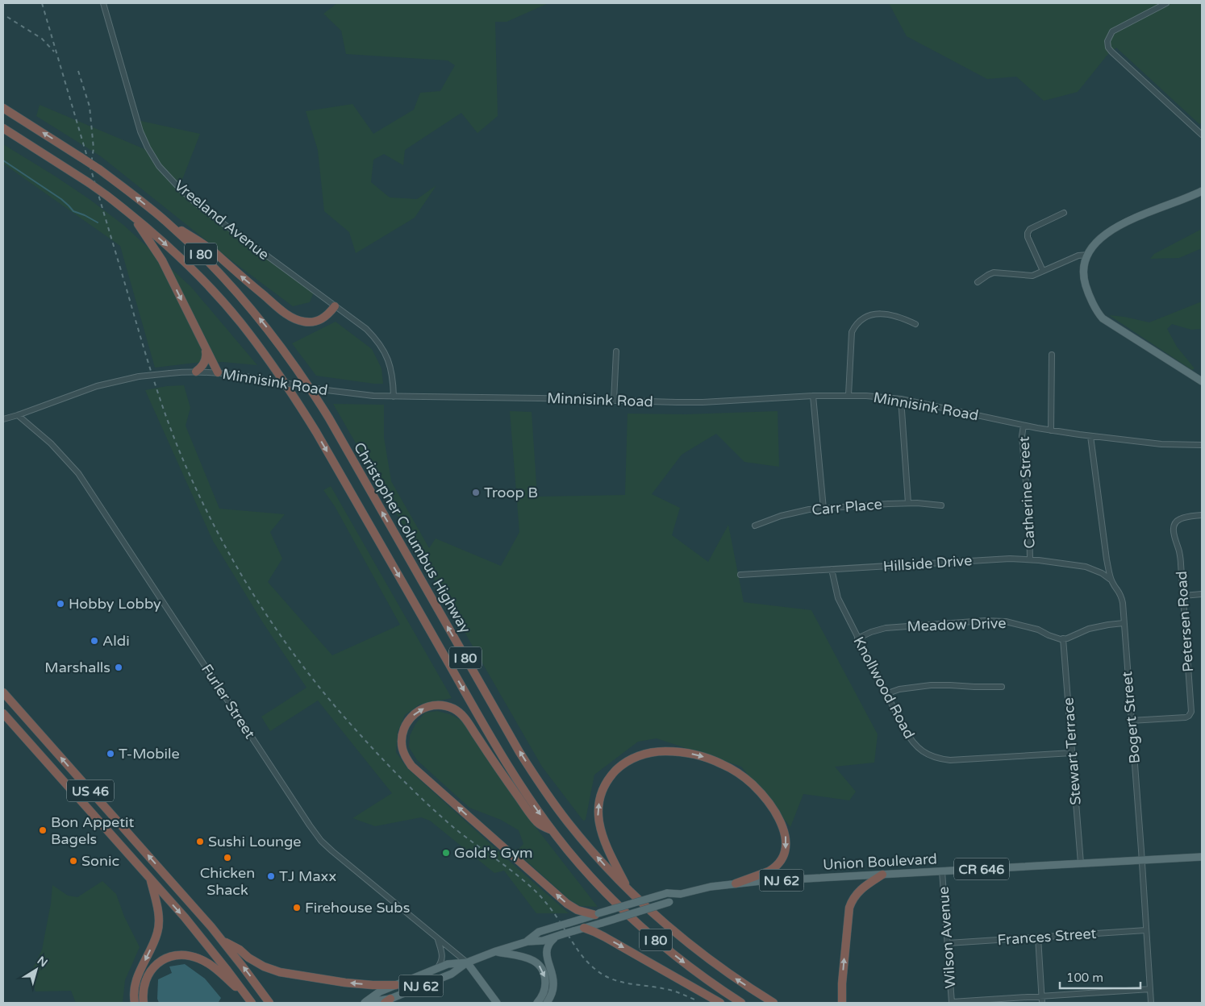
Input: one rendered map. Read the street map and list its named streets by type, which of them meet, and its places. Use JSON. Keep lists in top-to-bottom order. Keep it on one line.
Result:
{"streets":{"highway":["I 80","Christopher Columbus Highway","US 46"],"main road":["Union Boulevard","CR 646","NJ 62"],"street":["Vreeland Avenue","Minnisink Road","Catherine Street","Carr Place","Hillside Drive","Petersen Road","Meadow Drive","Knollwood Road","Furler Street","Bogert Street","Stewart Terrace","Frances Street","Wilson Avenue"]},"crossings":[["Vreeland Avenue","Minnisink Road"],["Minnisink Road","Catherine Street"],["Minnisink Road","Furler Street"],["Minnisink Road","Bogert Street"],["Catherine Street","Hillside Drive"],["Hillside Drive","Knollwood Road"],["Hillside Drive","Bogert Street"],["Petersen Road","Bogert Street"],["Meadow Drive","Knollwood Road"],["Meadow Drive","Stewart Terrace"],["Knollwood Road","Stewart Terrace"],["Furler Street","Union Boulevard"],["Bogert Street","Union Boulevard"],["Bogert Street","Frances Street"],["Stewart Terrace","Union Boulevard"],["Union Boulevard","Wilson Avenue"],["Frances Street","Wilson Avenue"]],"places":["Troop B","Hobby Lobby","Aldi","Marshalls","T-Mobile","Bon Appetit Bagels","Sushi Lounge","Gold's Gym","Chicken Shack","Sonic","TJ Maxx","Firehouse Subs"],"scale_bar":"100 m","north":"top right"}
